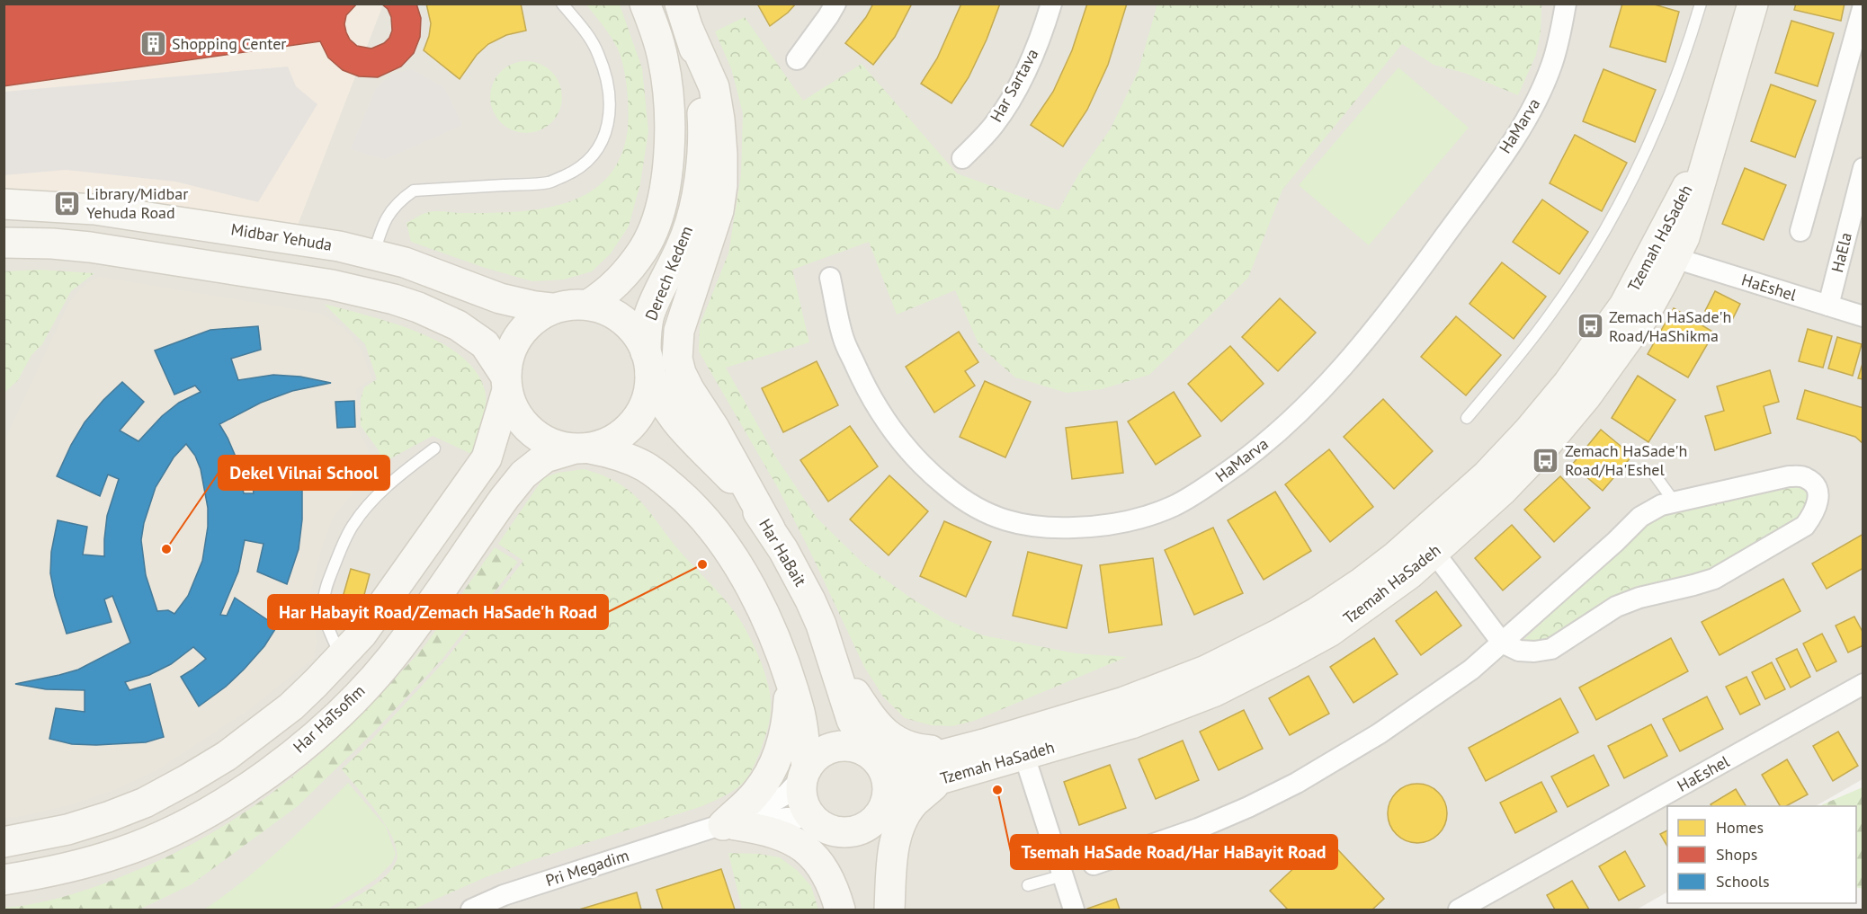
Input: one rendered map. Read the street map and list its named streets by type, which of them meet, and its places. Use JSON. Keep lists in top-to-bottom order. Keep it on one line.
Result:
{"streets":{"main road":["Midbar Yehuda","Tzemah HaSadeh","Derech Kedem","Har HaBait","Har HaTsofim"],"street":["Har Sartava","HaMarva","HaEla","HaEshel","Pri Megadim"]},"crossings":[["Midbar Yehuda","Derech Kedem"],["Midbar Yehuda","Har HaBait"],["Midbar Yehuda","Har HaTsofim"],["Tzemah HaSadeh","HaEshel"],["Tzemah HaSadeh","Har HaBait"],["Tzemah HaSadeh","Pri Megadim"],["HaEla","HaEshel"],["Derech Kedem","Har HaBait"],["Derech Kedem","Har HaTsofim"],["Har HaBait","Har HaTsofim"],["Har HaBait","Pri Megadim"]],"places":{"building":["Shopping Center"],"bus stop":["Library/Midbar Yehuda Road","Zemach HaSade'h Road/HaShikma","Zemach HaSade'h Road/Ha'Eshel"],"other":["Dekel Vilnai School","Har Habayit Road/Zemach HaSade'h Road","Tsemah HaSade Road/Har HaBayit Road"]},"legend":["Homes","Shops","Schools"]}
